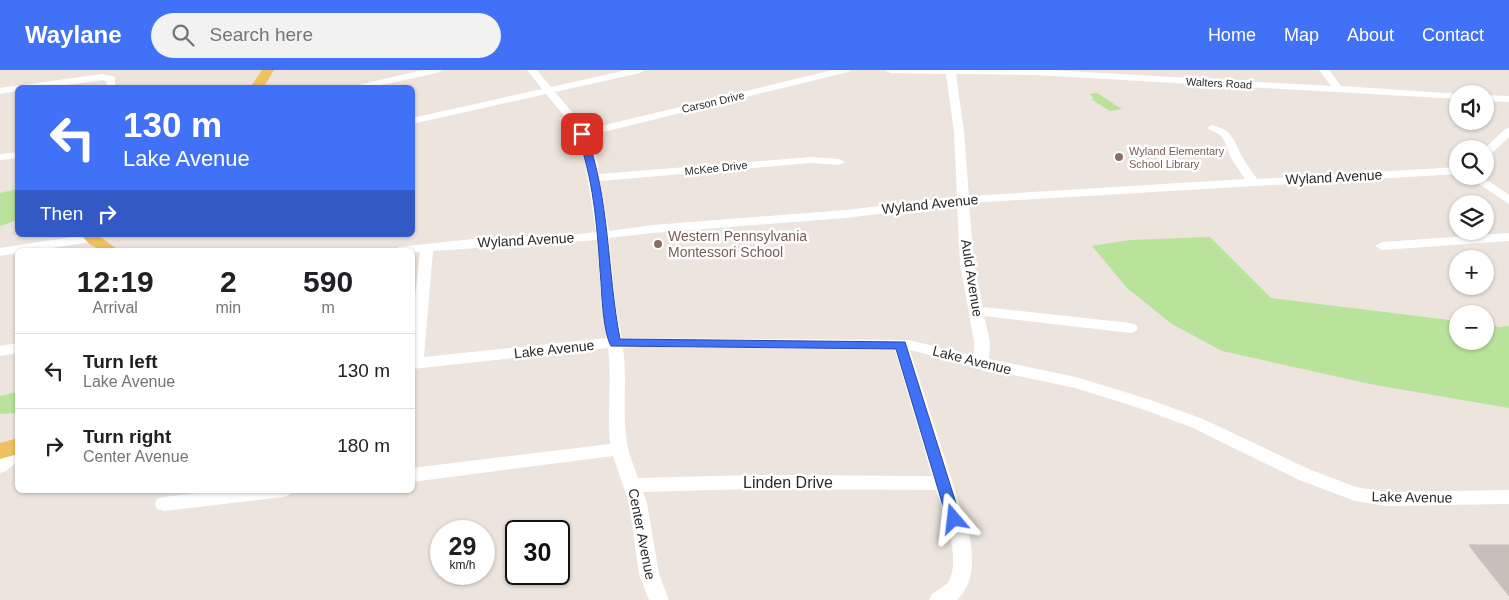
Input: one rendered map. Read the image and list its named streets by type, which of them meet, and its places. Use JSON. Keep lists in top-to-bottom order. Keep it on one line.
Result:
{"streets":{"street":["Walters Road","Carson Drive","McKee Drive","Wyland Avenue","Auld Avenue","Lake Avenue","Linden Drive","Center Avenue"]},"crossings":[["Walters Road","Auld Avenue"],["Carson Drive","Center Avenue"],["McKee Drive","Center Avenue"],["Wyland Avenue","Auld Avenue"],["Wyland Avenue","Center Avenue"],["Auld Avenue","Lake Avenue"],["Lake Avenue","Center Avenue"],["Linden Drive","Center Avenue"]],"places":["Wyland Elementary School Library","Western Pennsylvania Montessori School"],"page":{"header":"Waylane","search":"Search here","nav":["Home","Map","About","Contact"],"map_buttons":["+","−"],"turn":["130 m","Lake Avenue"],"then":"Then","eta":["12:19","Arrival","2","min","590","m"],"list":[{"name":"Turn left","note":"Lake Avenue","value":"130 m"},{"name":"Turn right","note":"Center Avenue","value":"180 m"}],"speed":"29 km/h","limit":"30"}}
